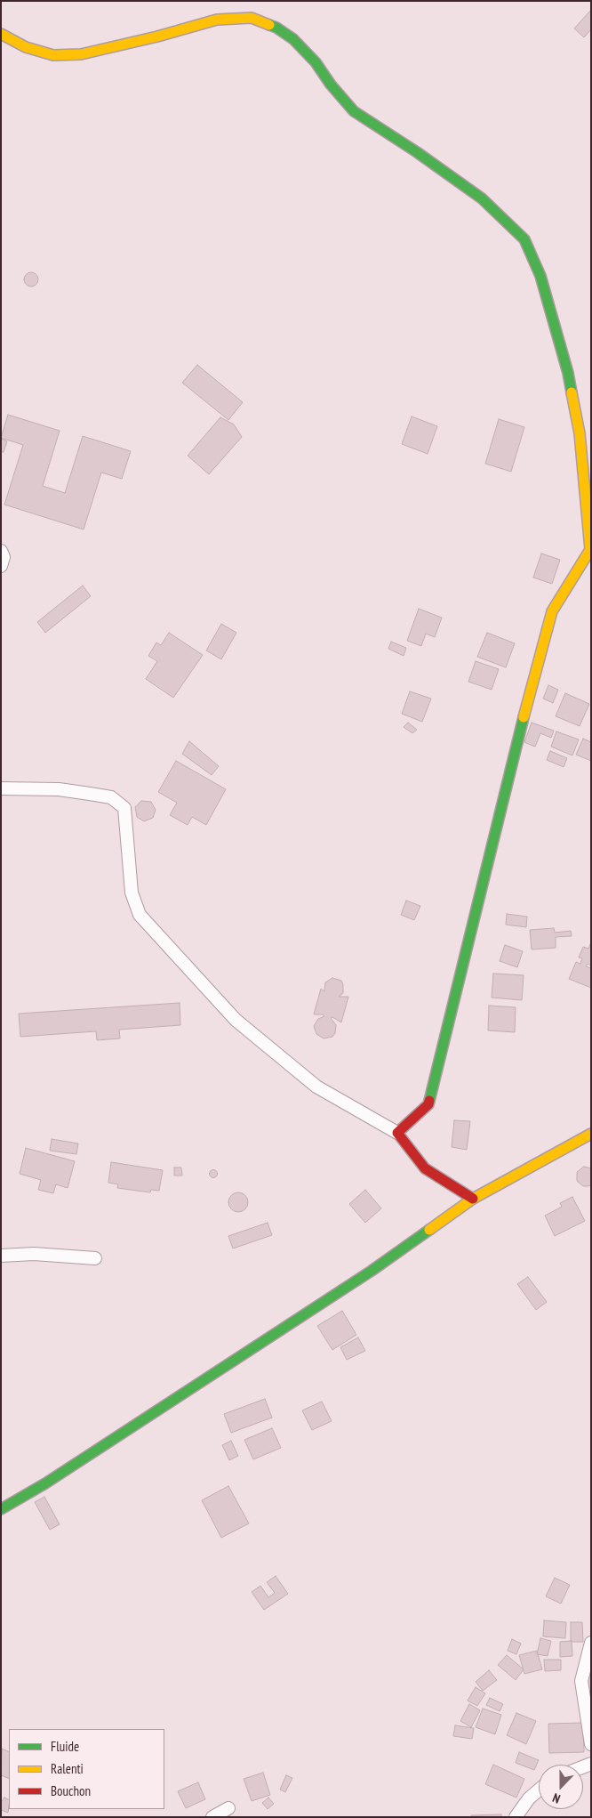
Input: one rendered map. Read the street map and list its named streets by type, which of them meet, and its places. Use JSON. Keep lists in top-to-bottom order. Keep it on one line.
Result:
{"legend":["Fluide","Ralenti","Bouchon"],"north":"bottom"}
